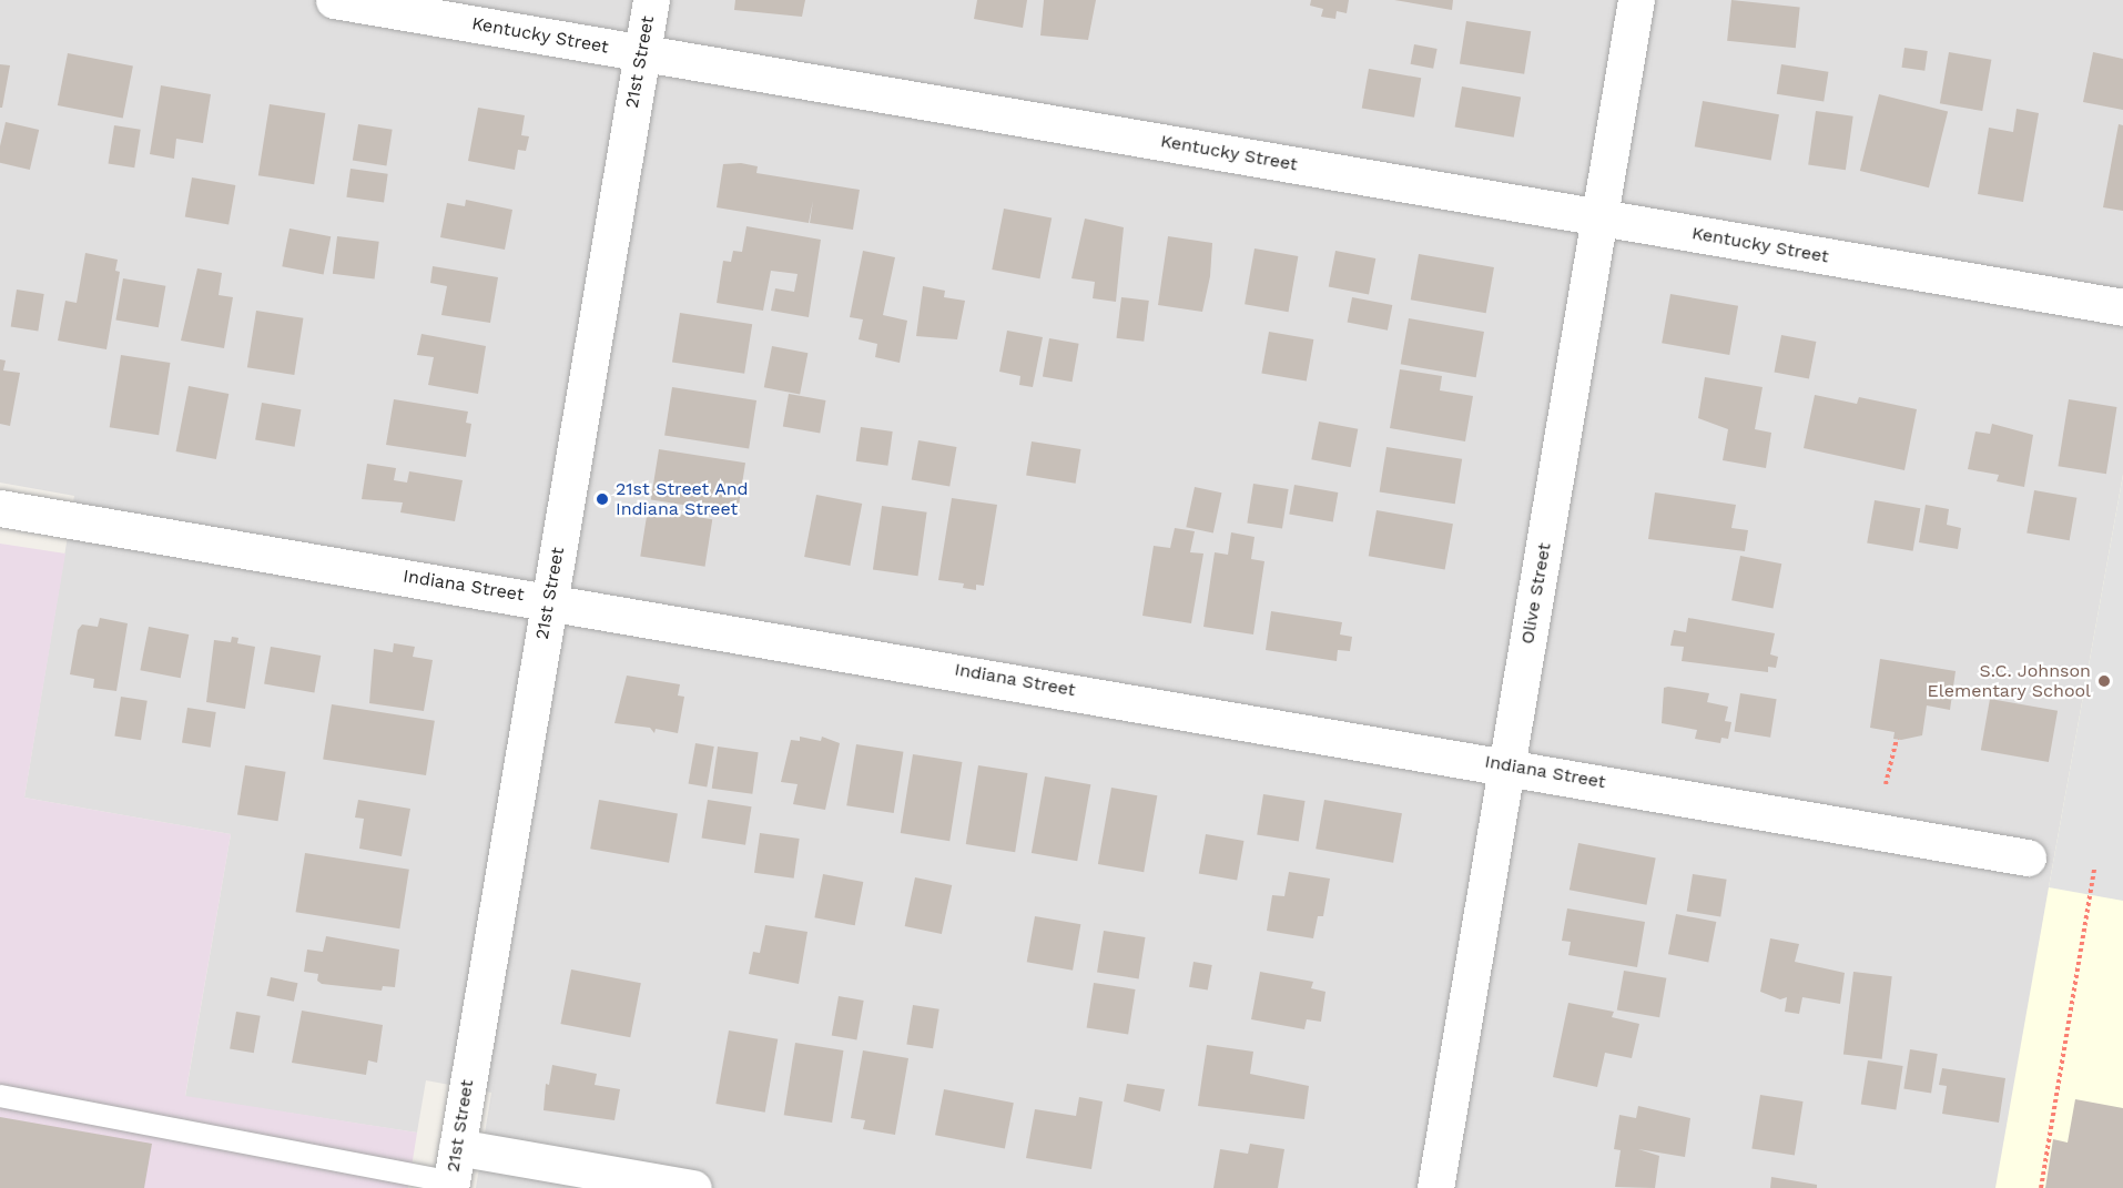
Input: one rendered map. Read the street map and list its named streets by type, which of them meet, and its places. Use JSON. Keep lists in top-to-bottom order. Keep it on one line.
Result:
{"streets":{"street":["Kentucky Street","21st Street","Indiana Street","Olive Street"]},"crossings":[["Kentucky Street","21st Street"],["Kentucky Street","Olive Street"],["21st Street","Indiana Street"],["Indiana Street","Olive Street"]],"places":["21st Street And Indiana Street","S.C. Johnson Elementary School"]}
